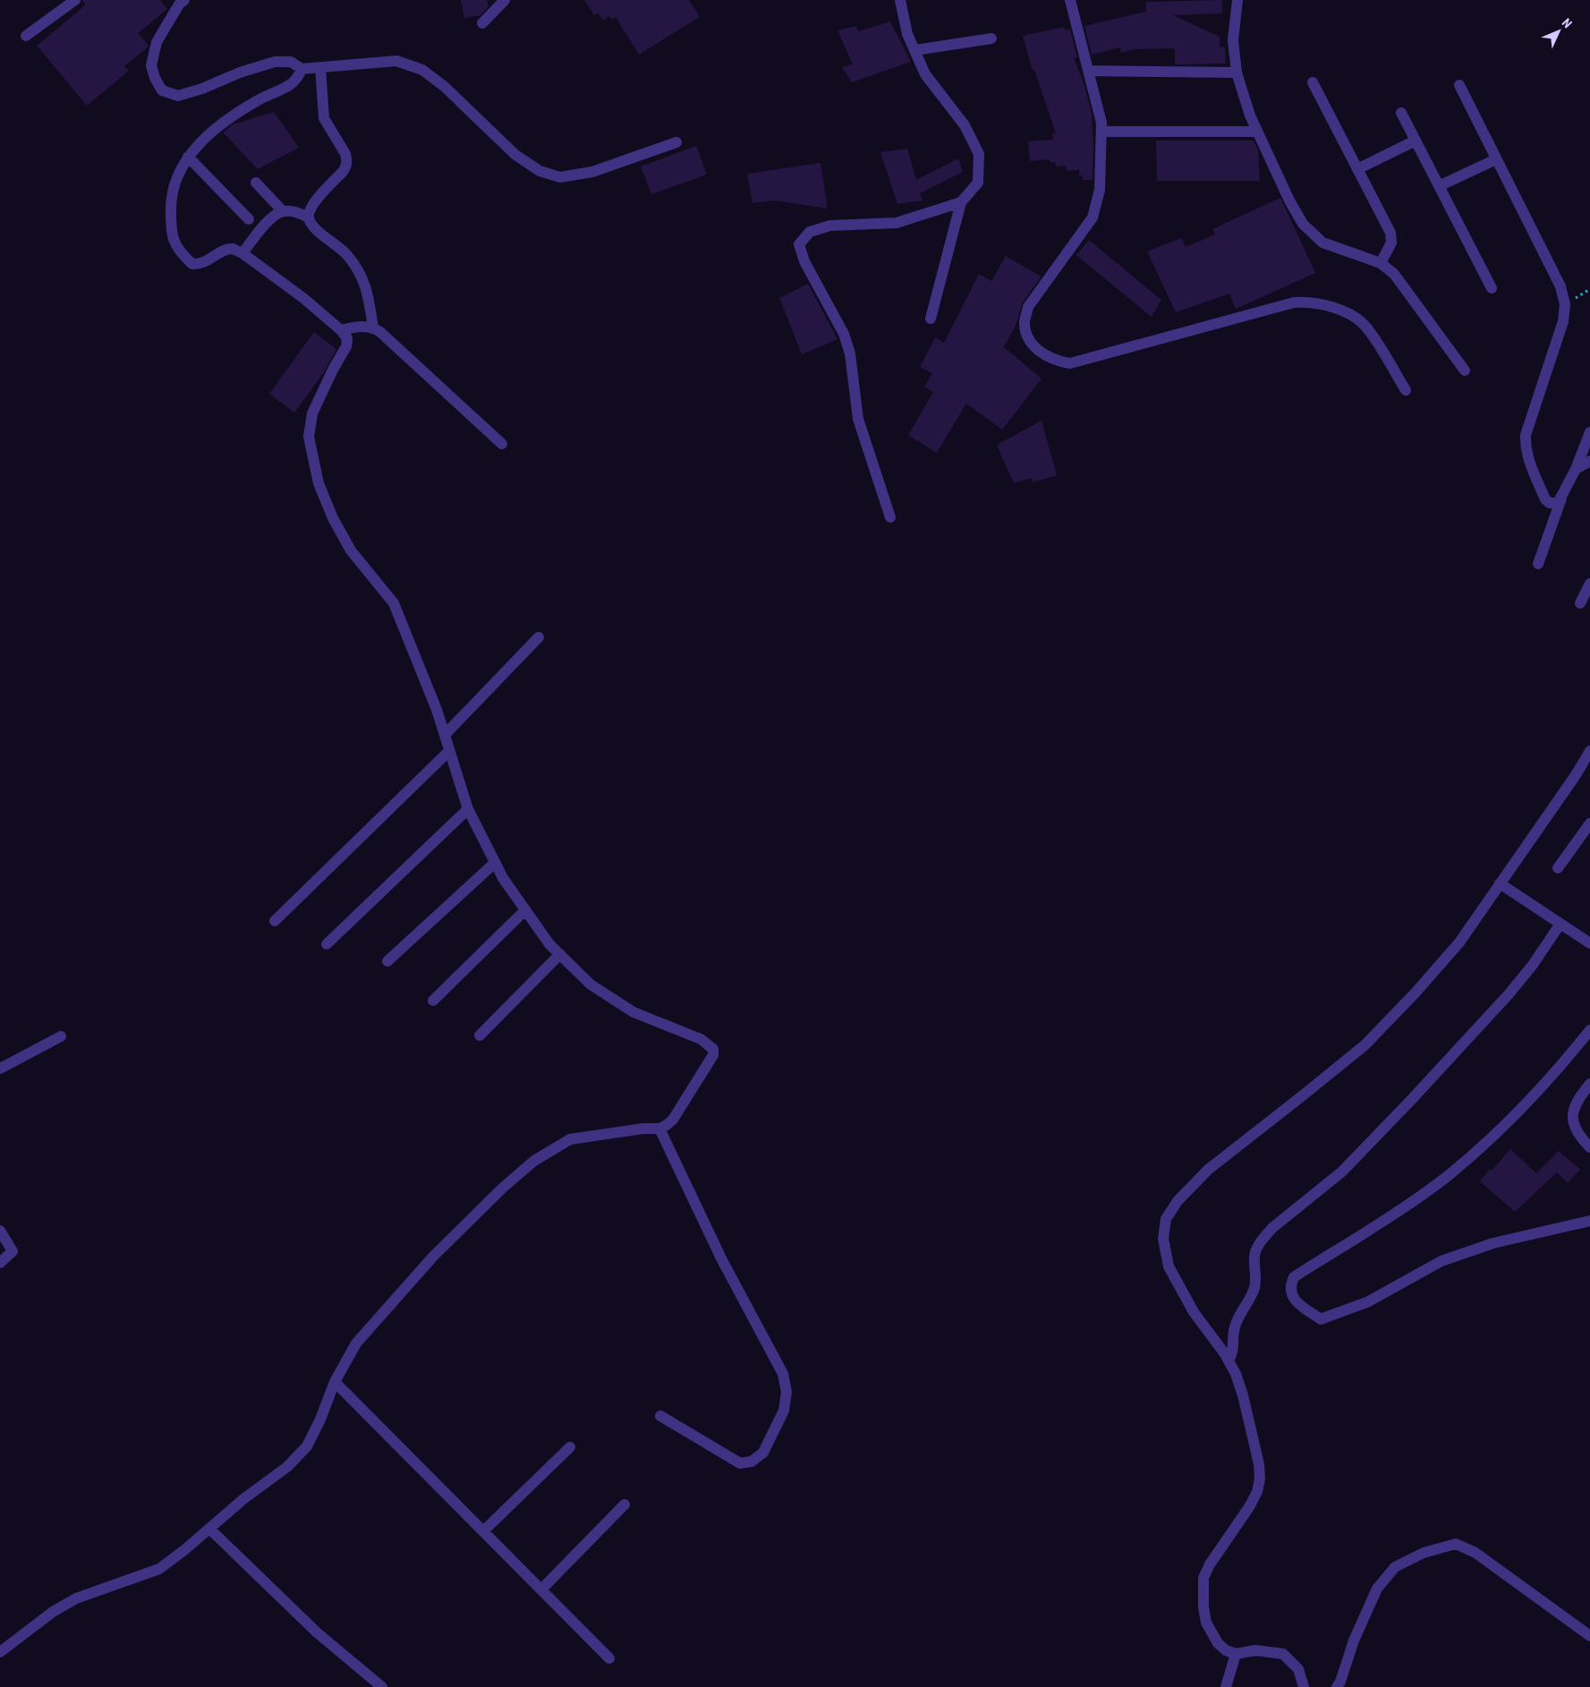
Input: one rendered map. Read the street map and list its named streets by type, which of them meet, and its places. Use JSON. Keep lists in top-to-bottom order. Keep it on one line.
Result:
{"north":"top right"}
